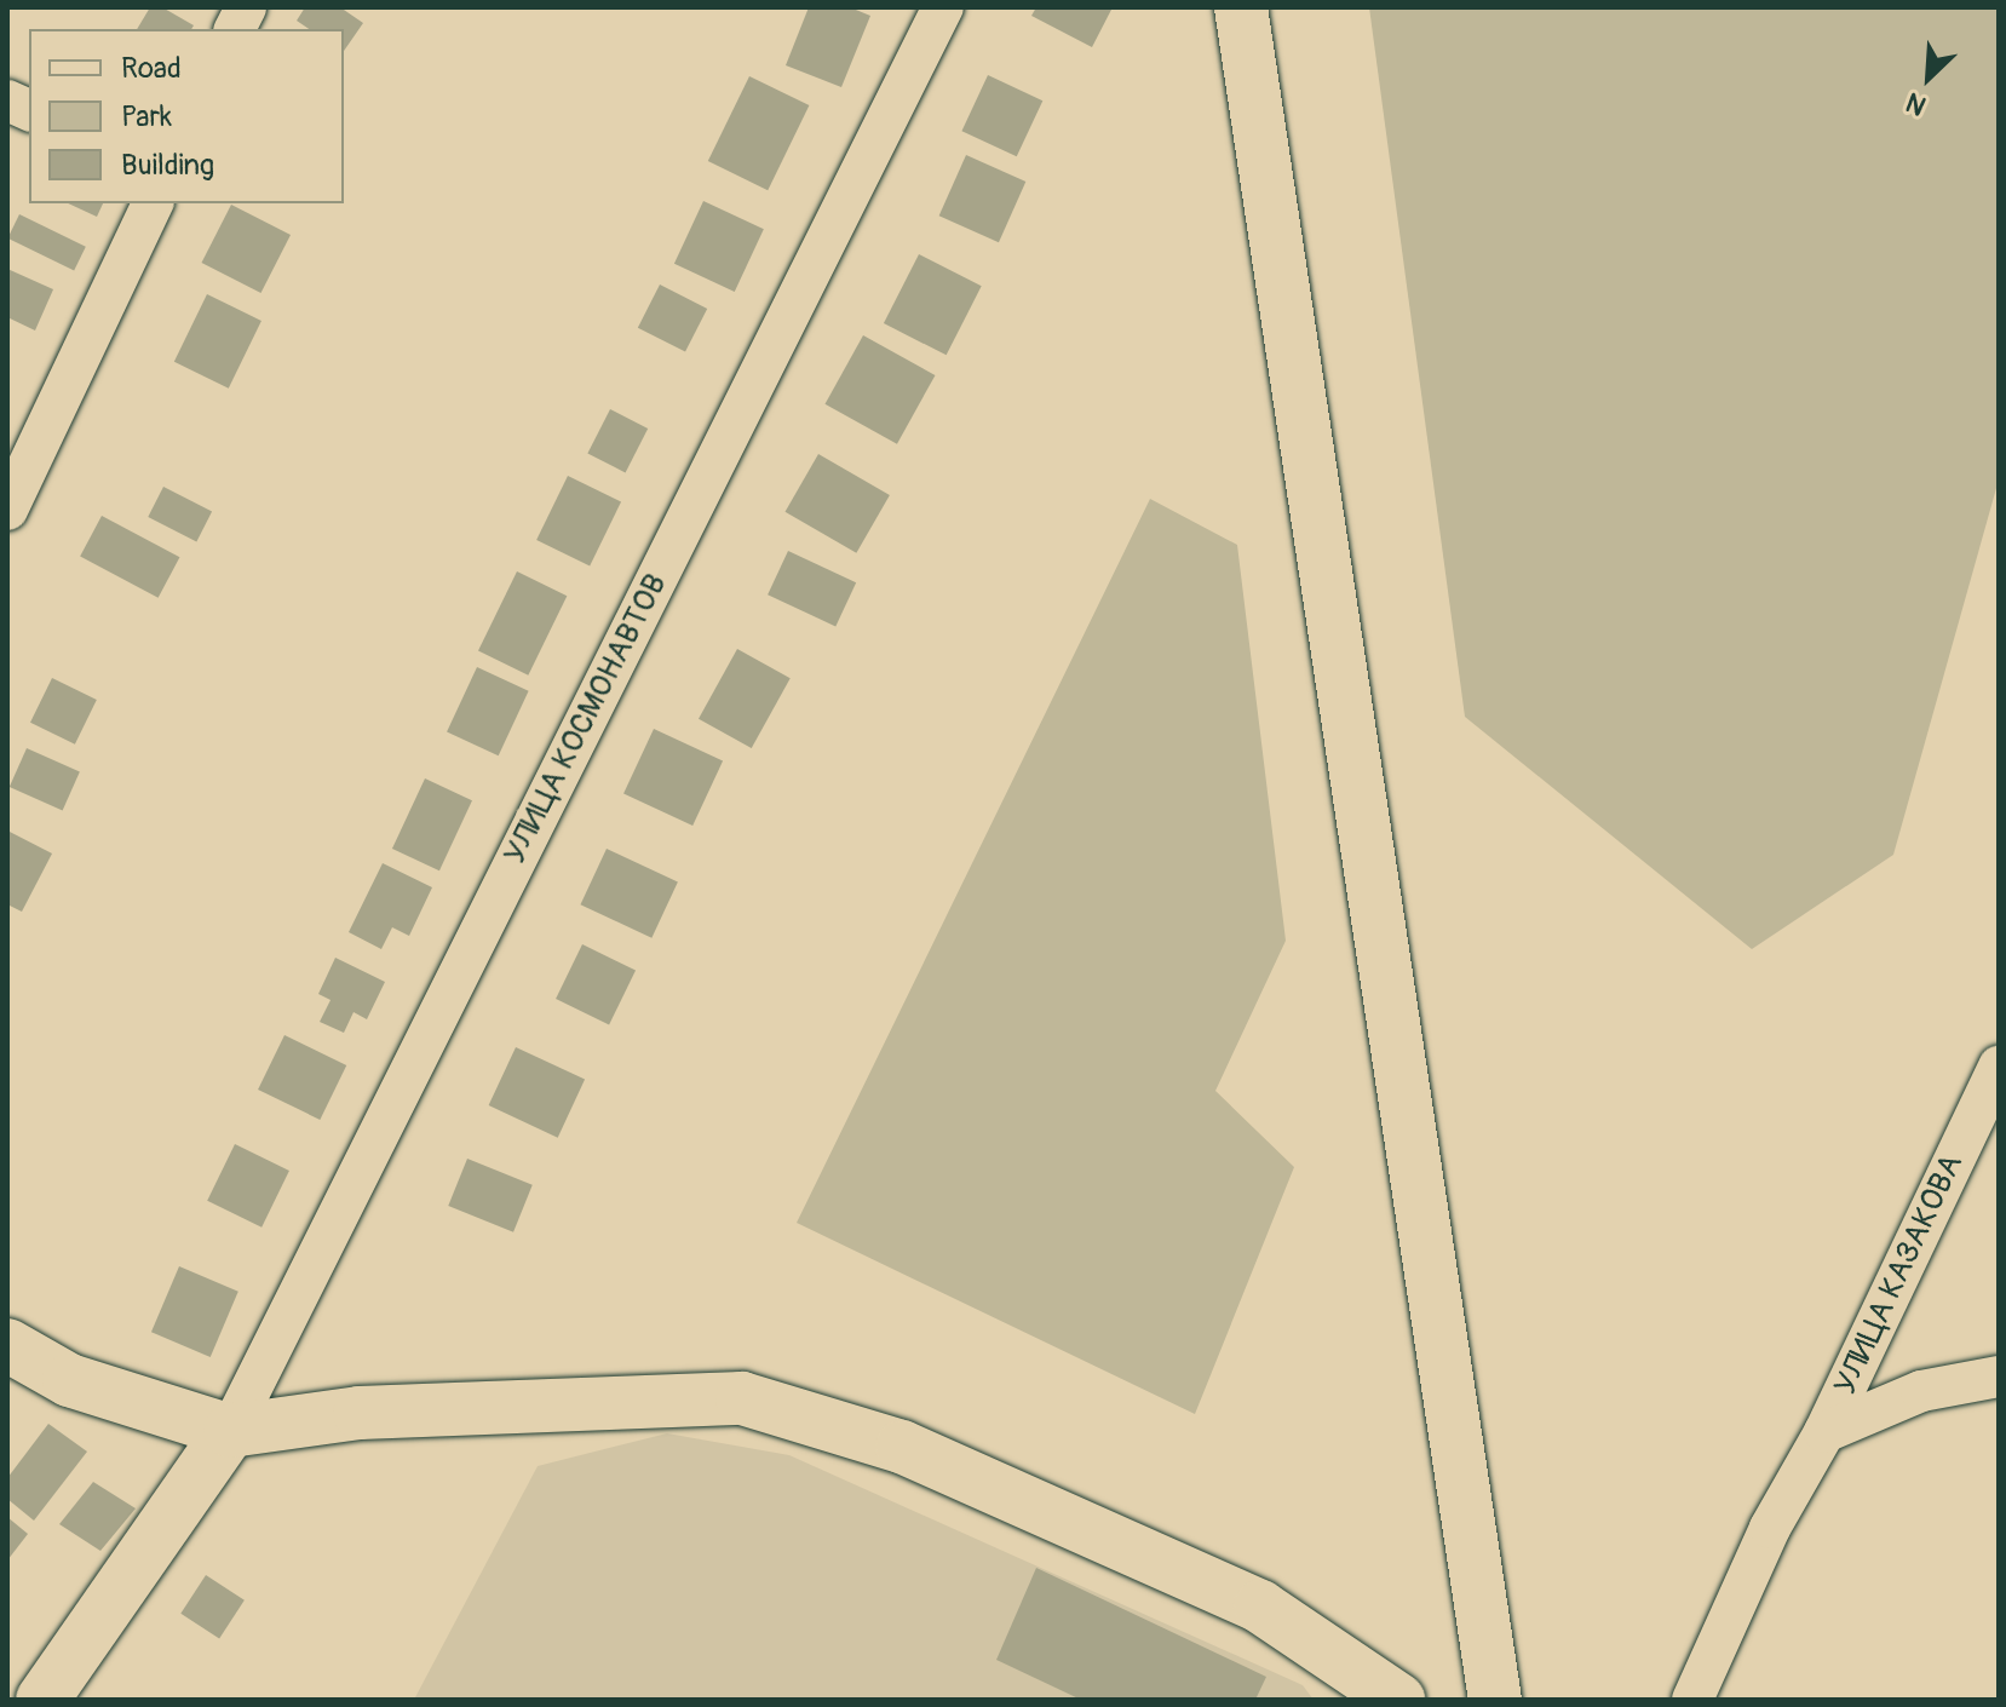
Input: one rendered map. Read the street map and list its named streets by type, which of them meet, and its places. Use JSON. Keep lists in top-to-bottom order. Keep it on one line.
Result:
{"streets":{"street":["УЛИЦА КОСМОНАВТОВ","УЛИЦА КАЗАКОВА"]},"legend":["Road","Park","Building"],"north":"bottom left"}
